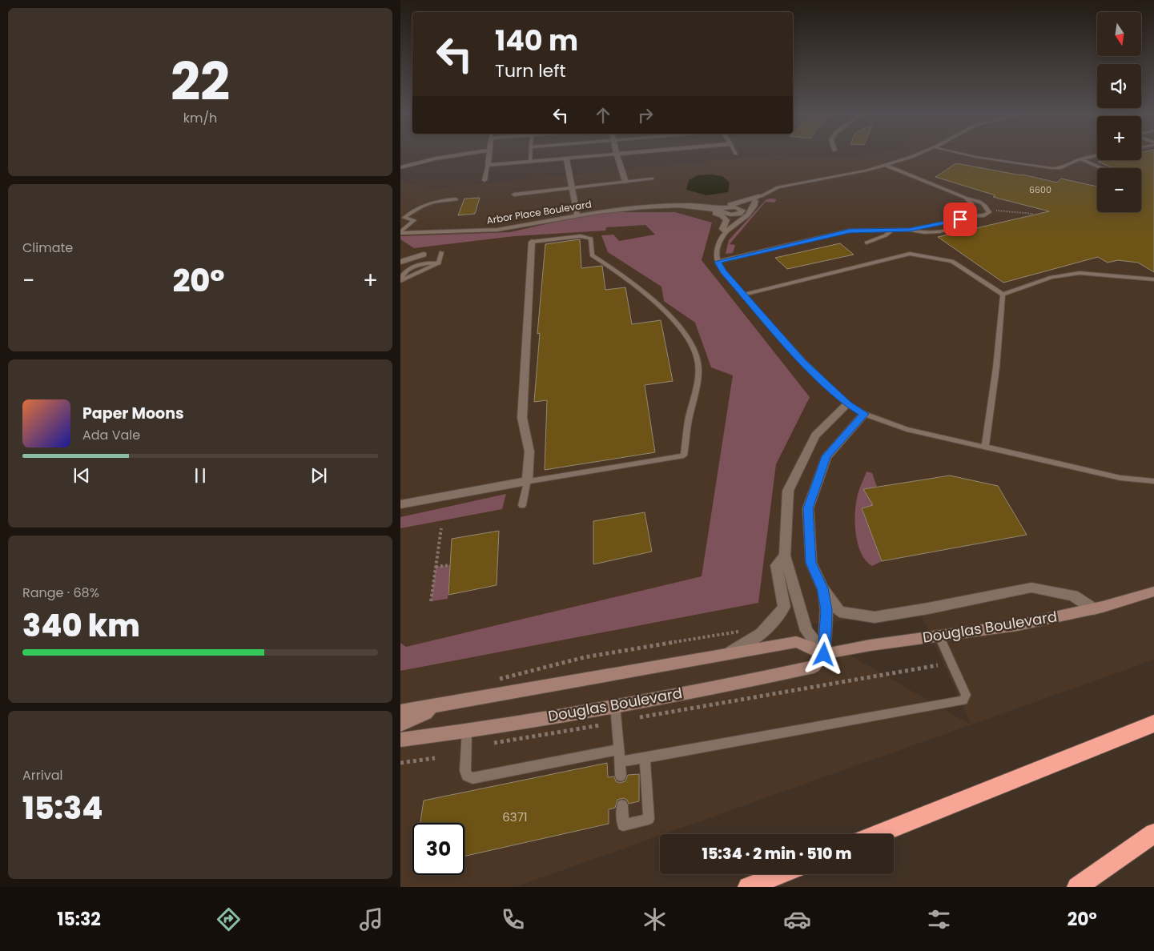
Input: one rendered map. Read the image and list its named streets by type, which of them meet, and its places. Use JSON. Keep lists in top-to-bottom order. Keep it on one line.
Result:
{"streets":{"main road":["Douglas Boulevard"],"street":["Arbor Place Boulevard"]},"house_numbers":["6600","6371"],"north":"bottom","page":{"tile":[["22","km/h"],"Climate",["Range · 68%","340 km"],["Arrival","15:34"]],"map_buttons":["+","−"],"turn":["140 m","Turn left"],"heat":["−","20°","+"],"song":["Paper Moons","Ada Vale"],"limit":"30","trip":"15:34 · 2 min · 510 m","tabs":["15:32","20°"]}}
